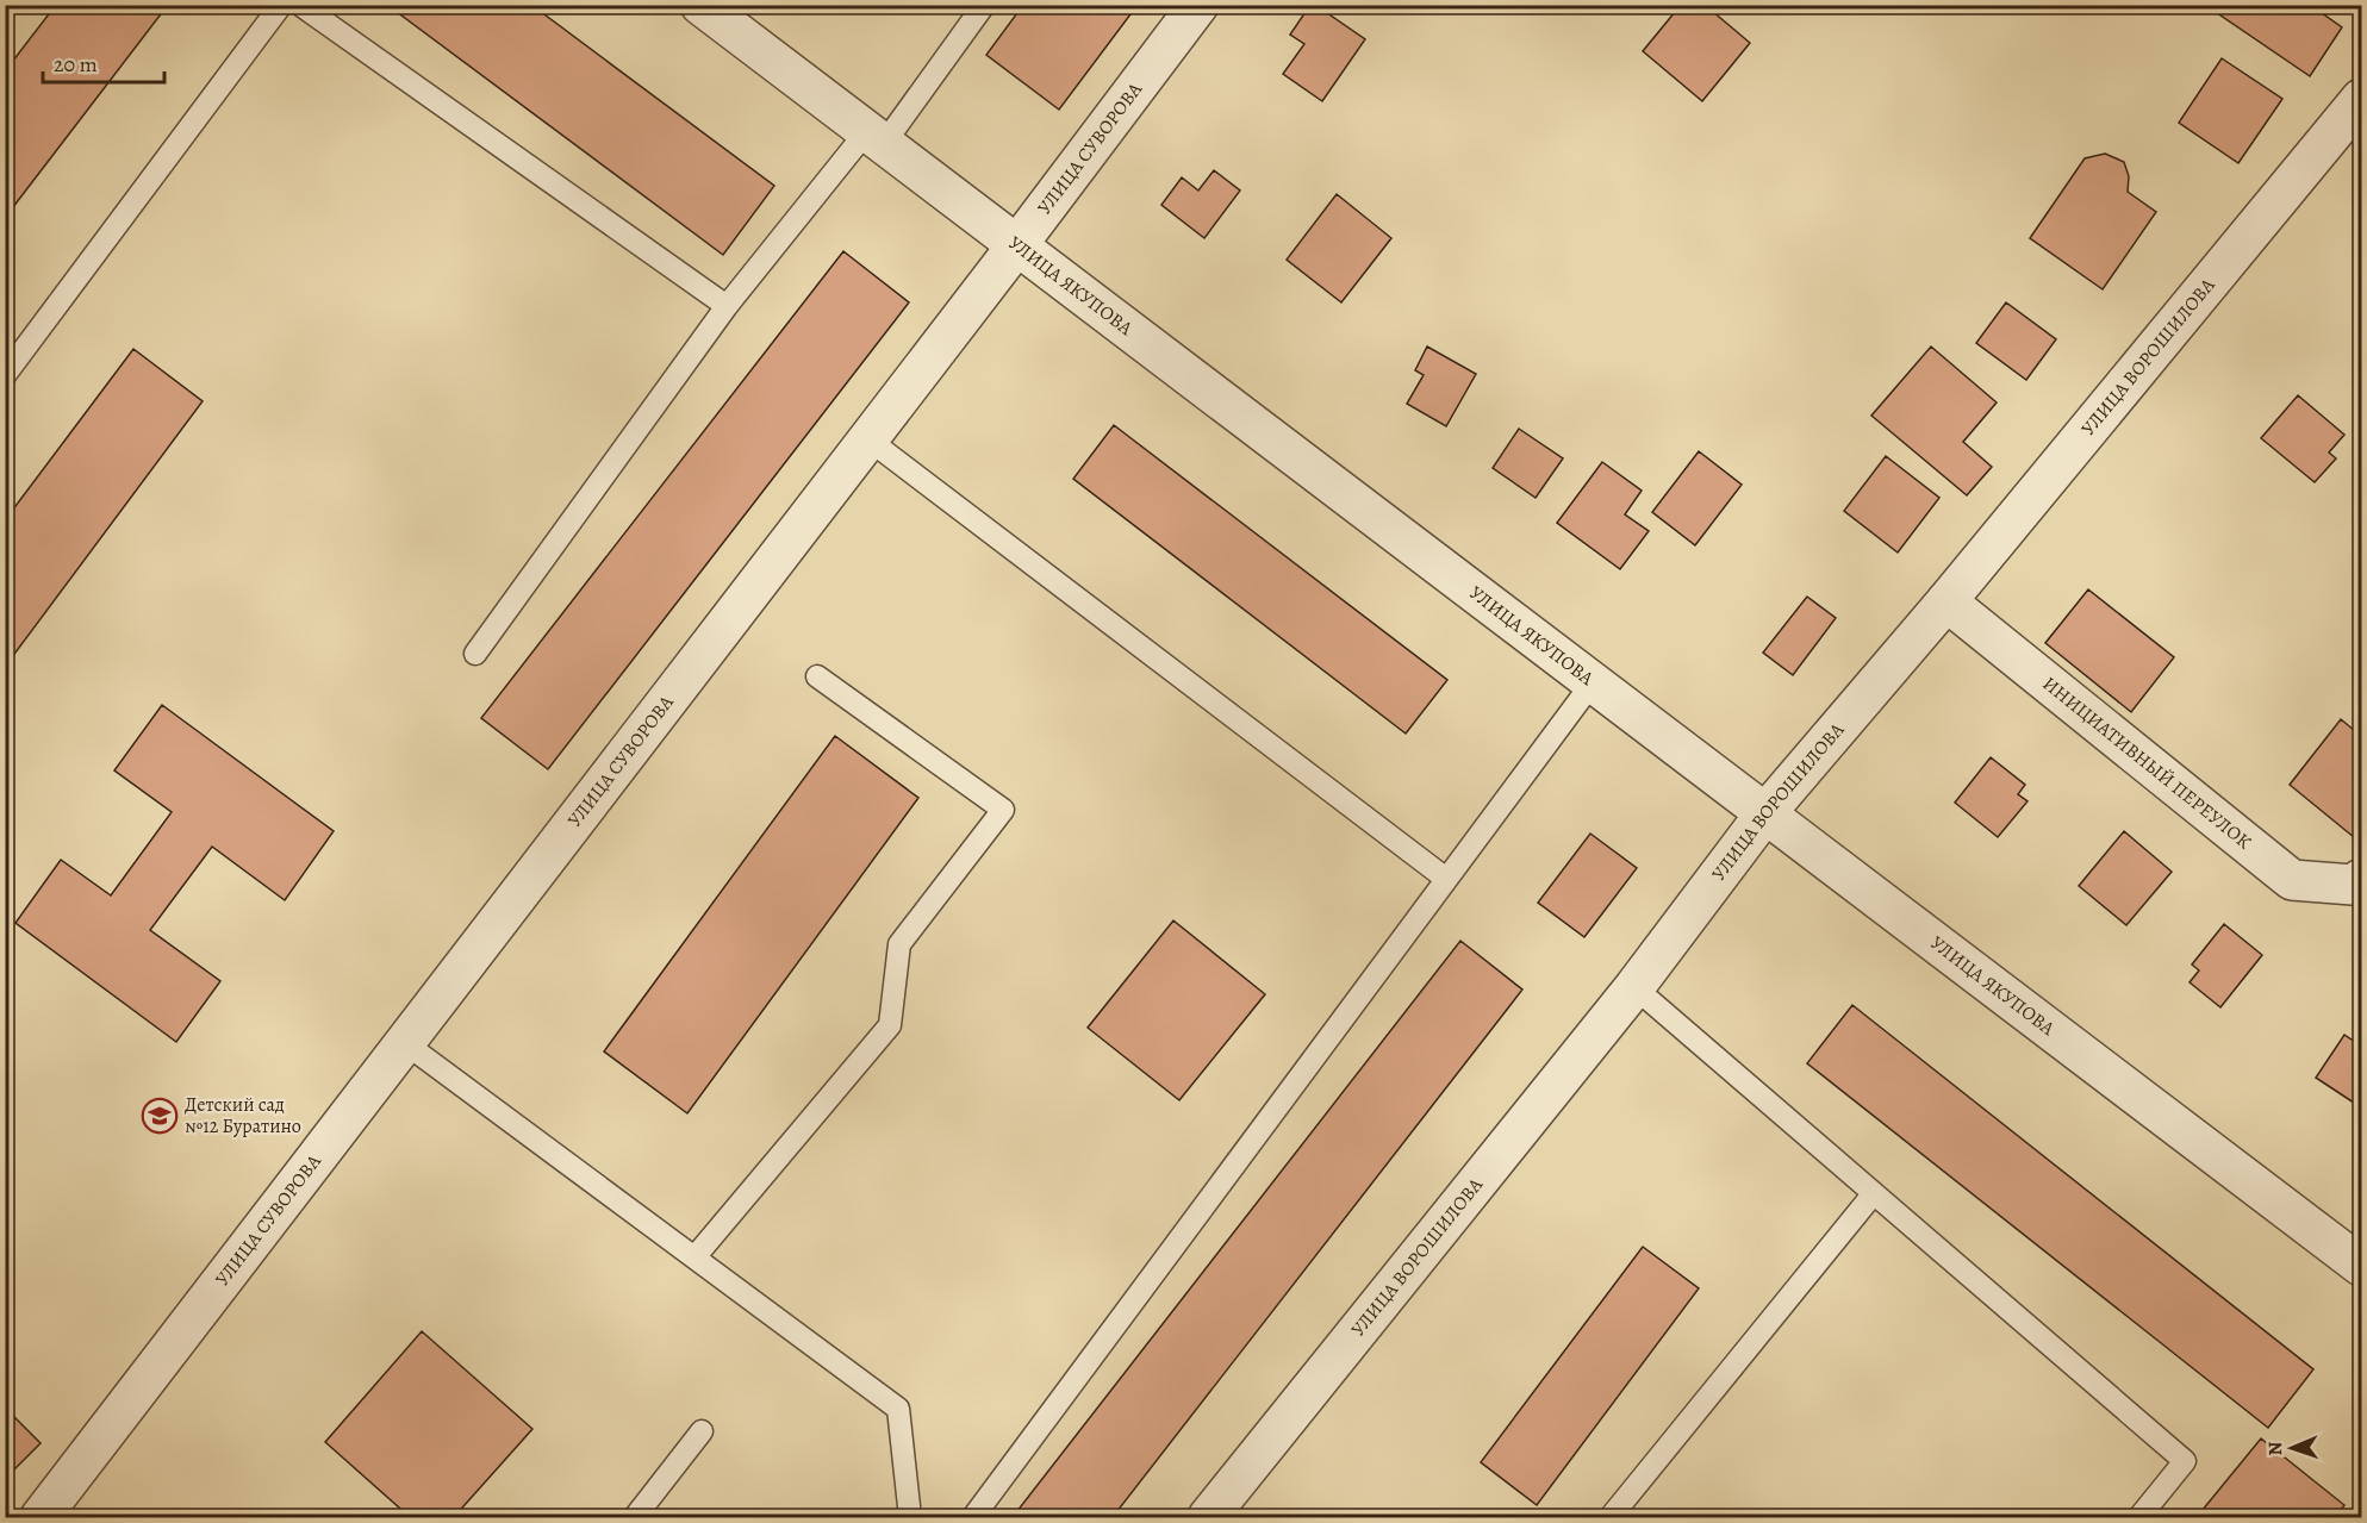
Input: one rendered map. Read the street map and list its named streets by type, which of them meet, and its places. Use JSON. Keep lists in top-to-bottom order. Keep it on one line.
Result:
{"streets":{"street":["УЛИЦА СУВОРОВА","УЛИЦА ЯКУПОВА","УЛИЦА ВОРОШИЛОВА","ИНИЦИАТИВНЫЙ ПЕРЕУЛОК"]},"crossings":[["УЛИЦА СУВОРОВА","УЛИЦА ЯКУПОВА"],["УЛИЦА ЯКУПОВА","УЛИЦА ВОРОШИЛОВА"],["УЛИЦА ВОРОШИЛОВА","ИНИЦИАТИВНЫЙ ПЕРЕУЛОК"]],"places":{"school or university":["Детский сад №12 Буратино"]},"scale_bar":"20 m","north":"left"}
